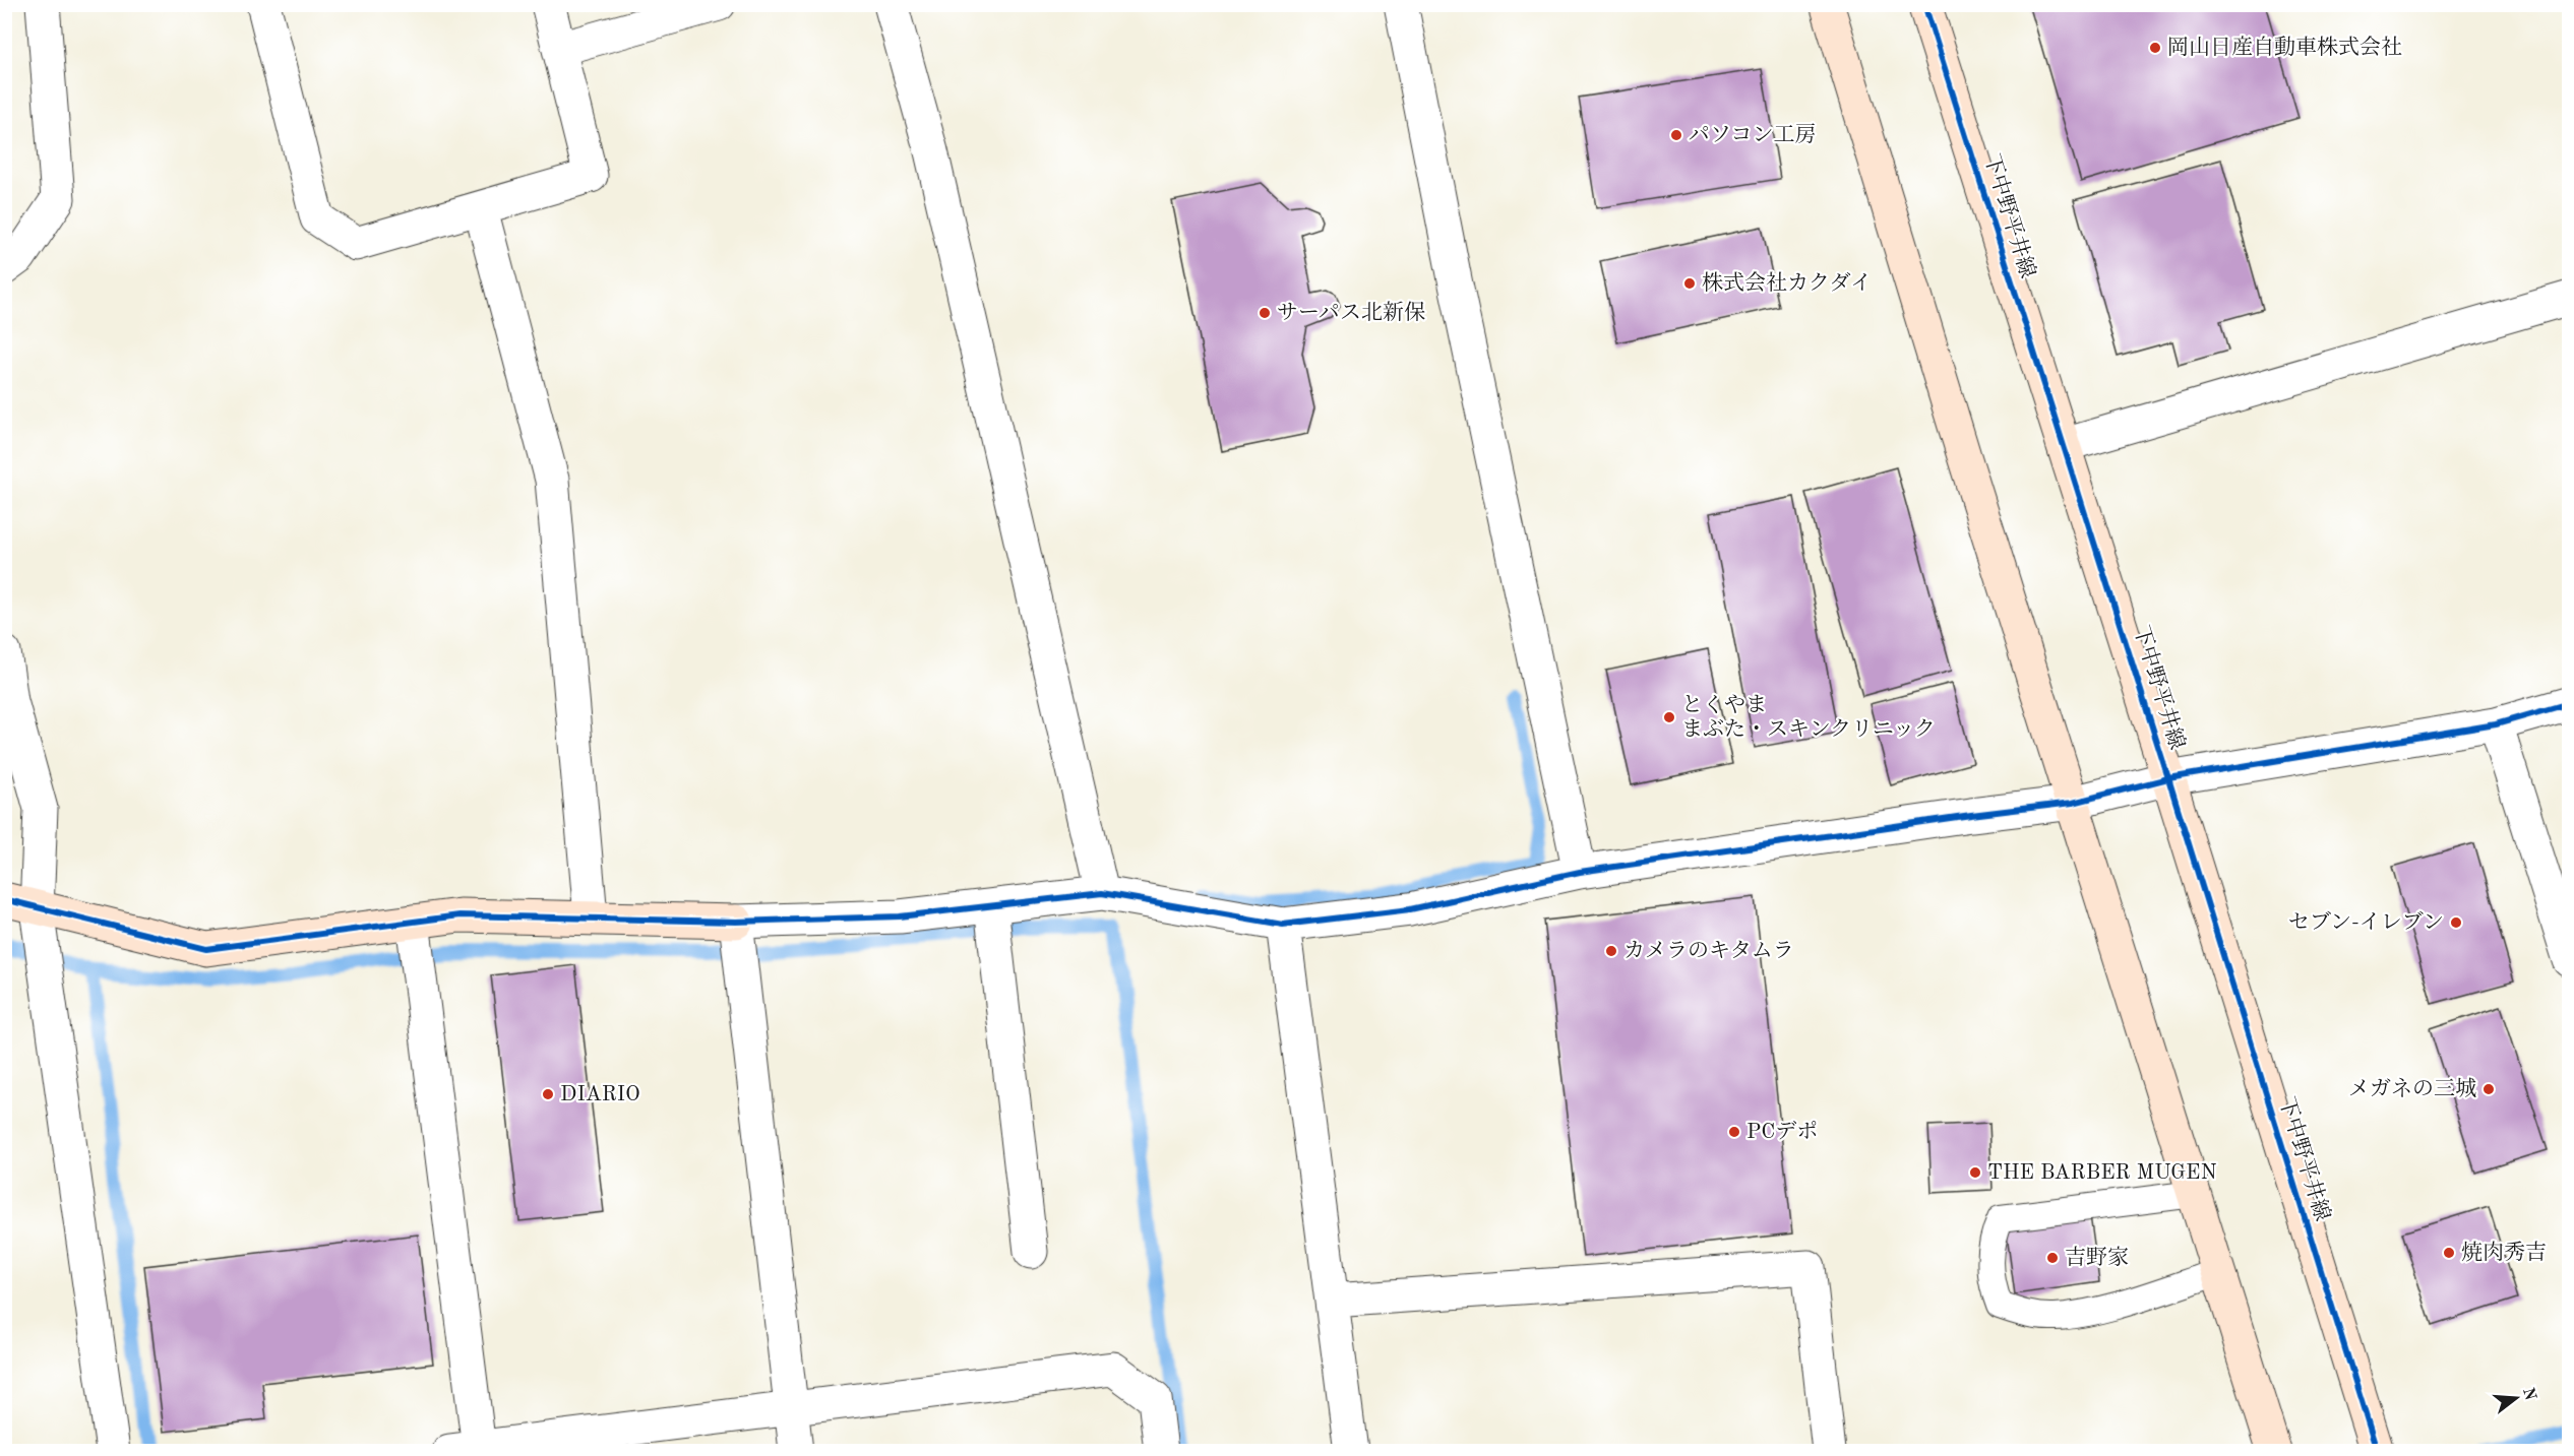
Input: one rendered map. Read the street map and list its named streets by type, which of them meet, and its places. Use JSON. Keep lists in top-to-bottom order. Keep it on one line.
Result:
{"streets":{"street":["下中野平井線"]},"places":["岡山日産自動車株式会社","パソコン工房","株式会社カクダイ","サーパス北新保","とくやま まぶた・スキンクリニック","セブン-イレブン","カメラのキタムラ","メガネの三城","DIARIO","PCデポ","THE BARBER MUGEN","焼肉秀吉","吉野家"],"north":"right"}
